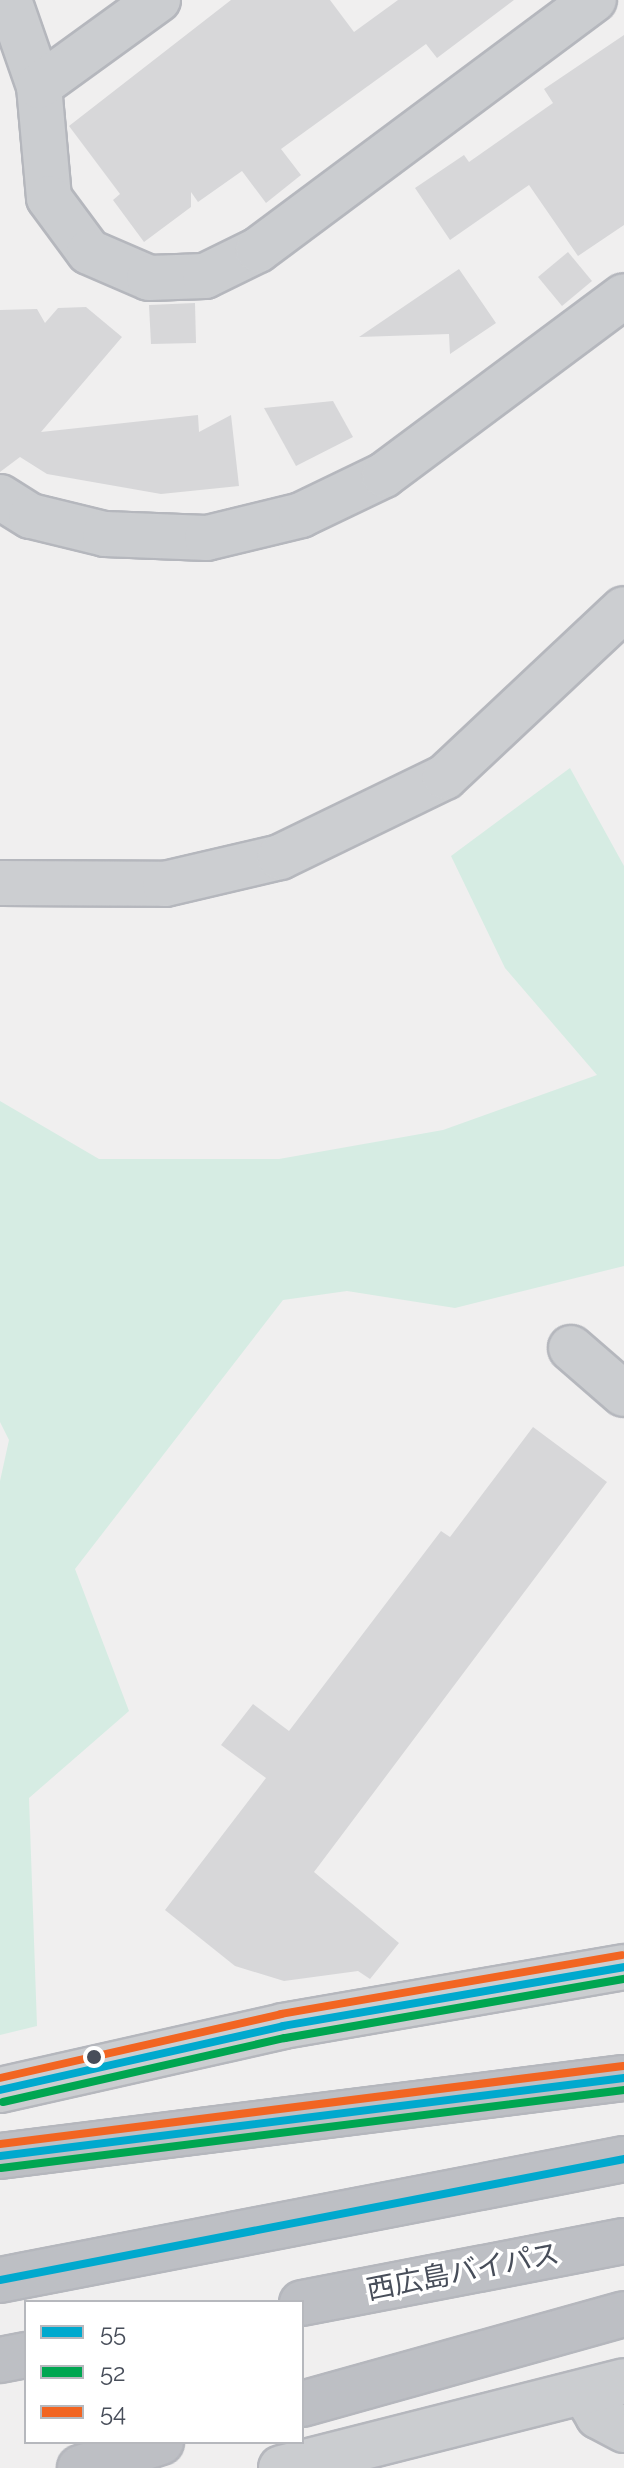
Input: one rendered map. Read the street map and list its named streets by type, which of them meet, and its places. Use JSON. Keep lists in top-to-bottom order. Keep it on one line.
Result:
{"streets":{"highway":["西広島バイパス"]},"lines":["transit line 54","transit line 55","transit line 52"],"legend":["55","52","54"]}
